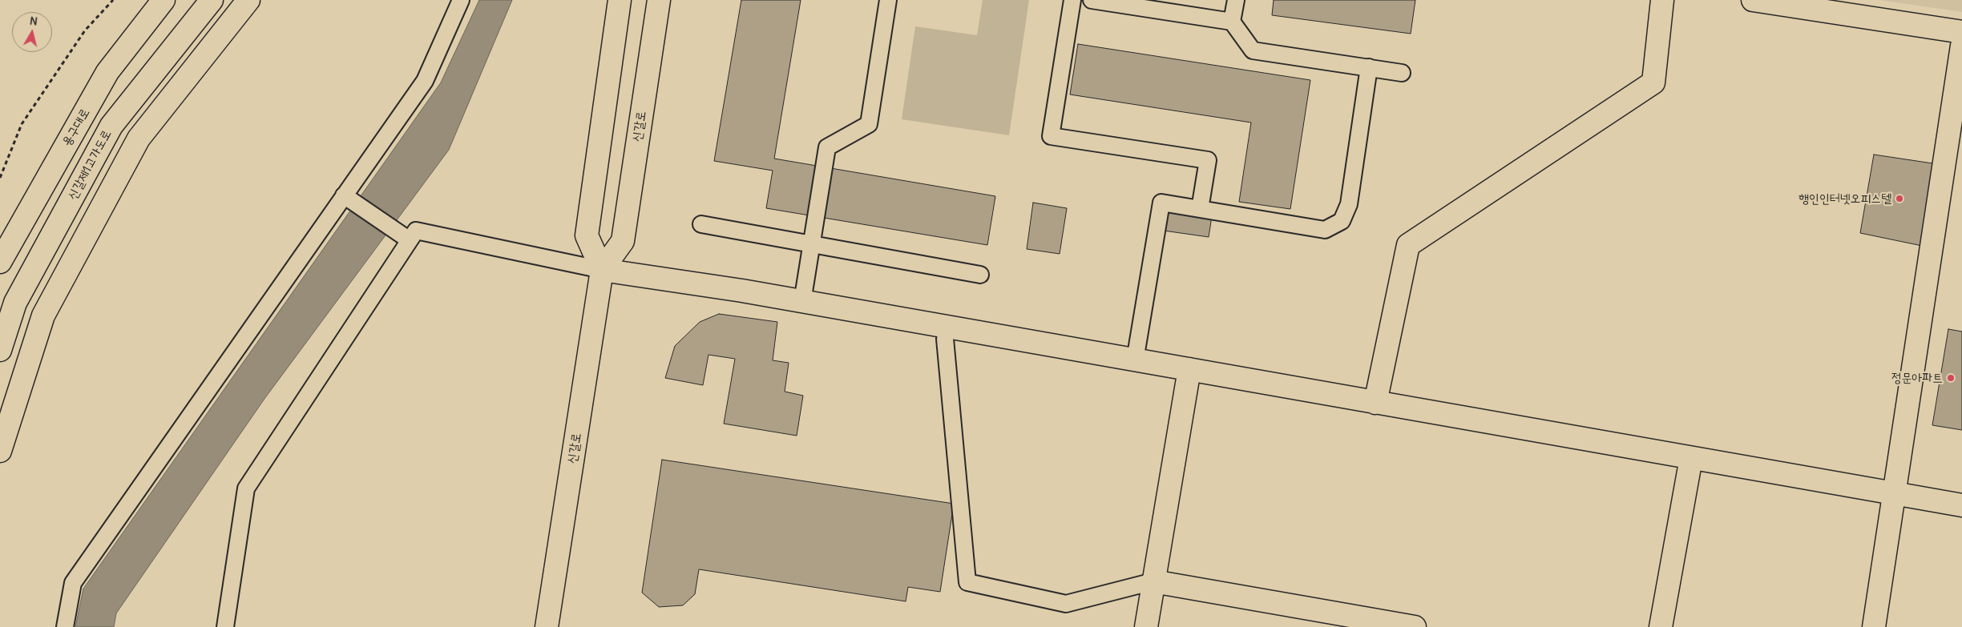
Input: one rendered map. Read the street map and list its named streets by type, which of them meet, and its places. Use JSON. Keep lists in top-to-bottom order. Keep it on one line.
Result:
{"streets":{"street":["신갈로","용구대로","신갈제1고가도로"]},"places":["행인인터넷오피스텔","정문아파트"],"north":"top"}
